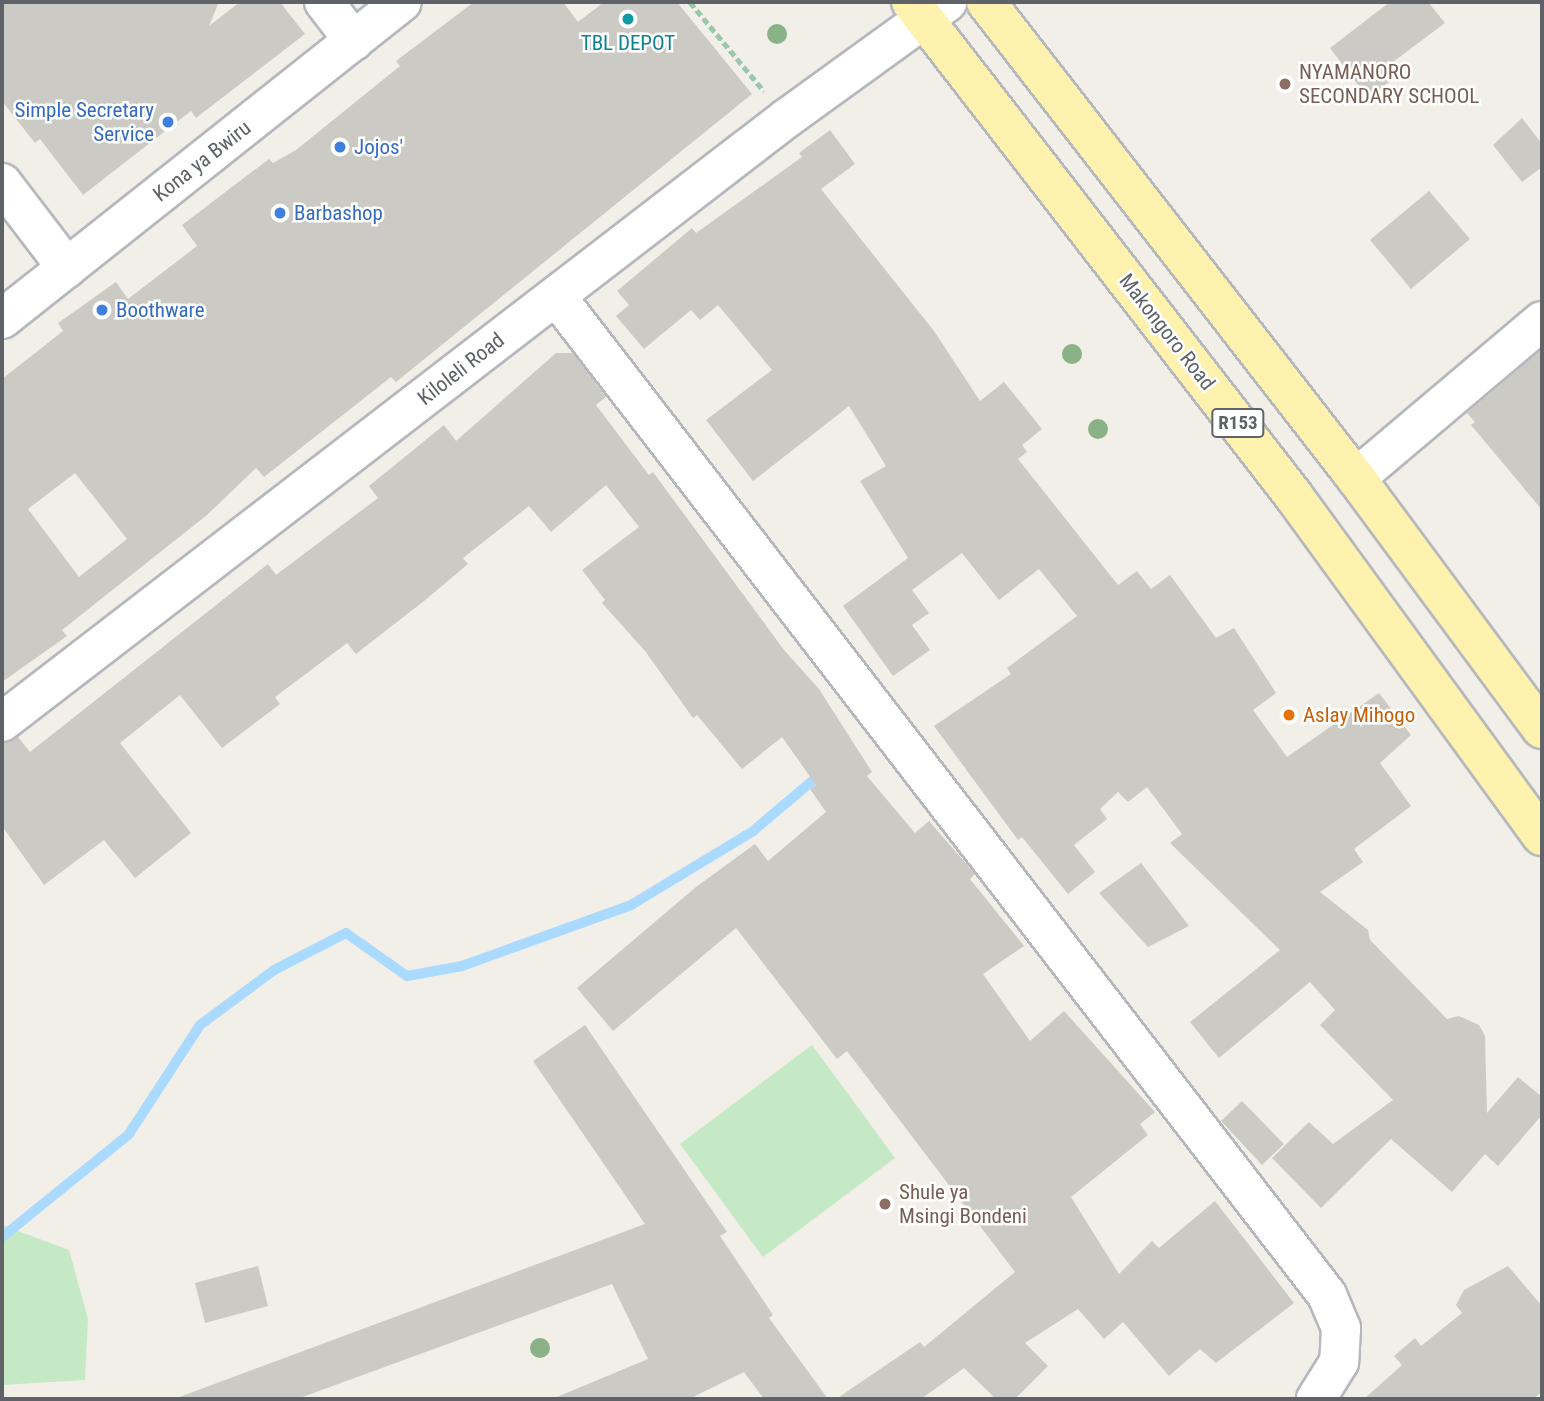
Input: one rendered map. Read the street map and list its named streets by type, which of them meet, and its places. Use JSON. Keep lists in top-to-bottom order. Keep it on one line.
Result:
{"streets":{"main road":["Makongoro Road","R153"],"street":["Kona ya Bwiru","Kiloleli Road"]},"crossings":[["Makongoro Road","Kiloleli Road"]],"places":["TBL DEPOT","NYAMANORO SECONDARY SCHOOL","Simple Secretary Service","Jojos'","Barbashop","Boothware","Aslay Mihogo","Shule ya Msingi Bondeni"]}
